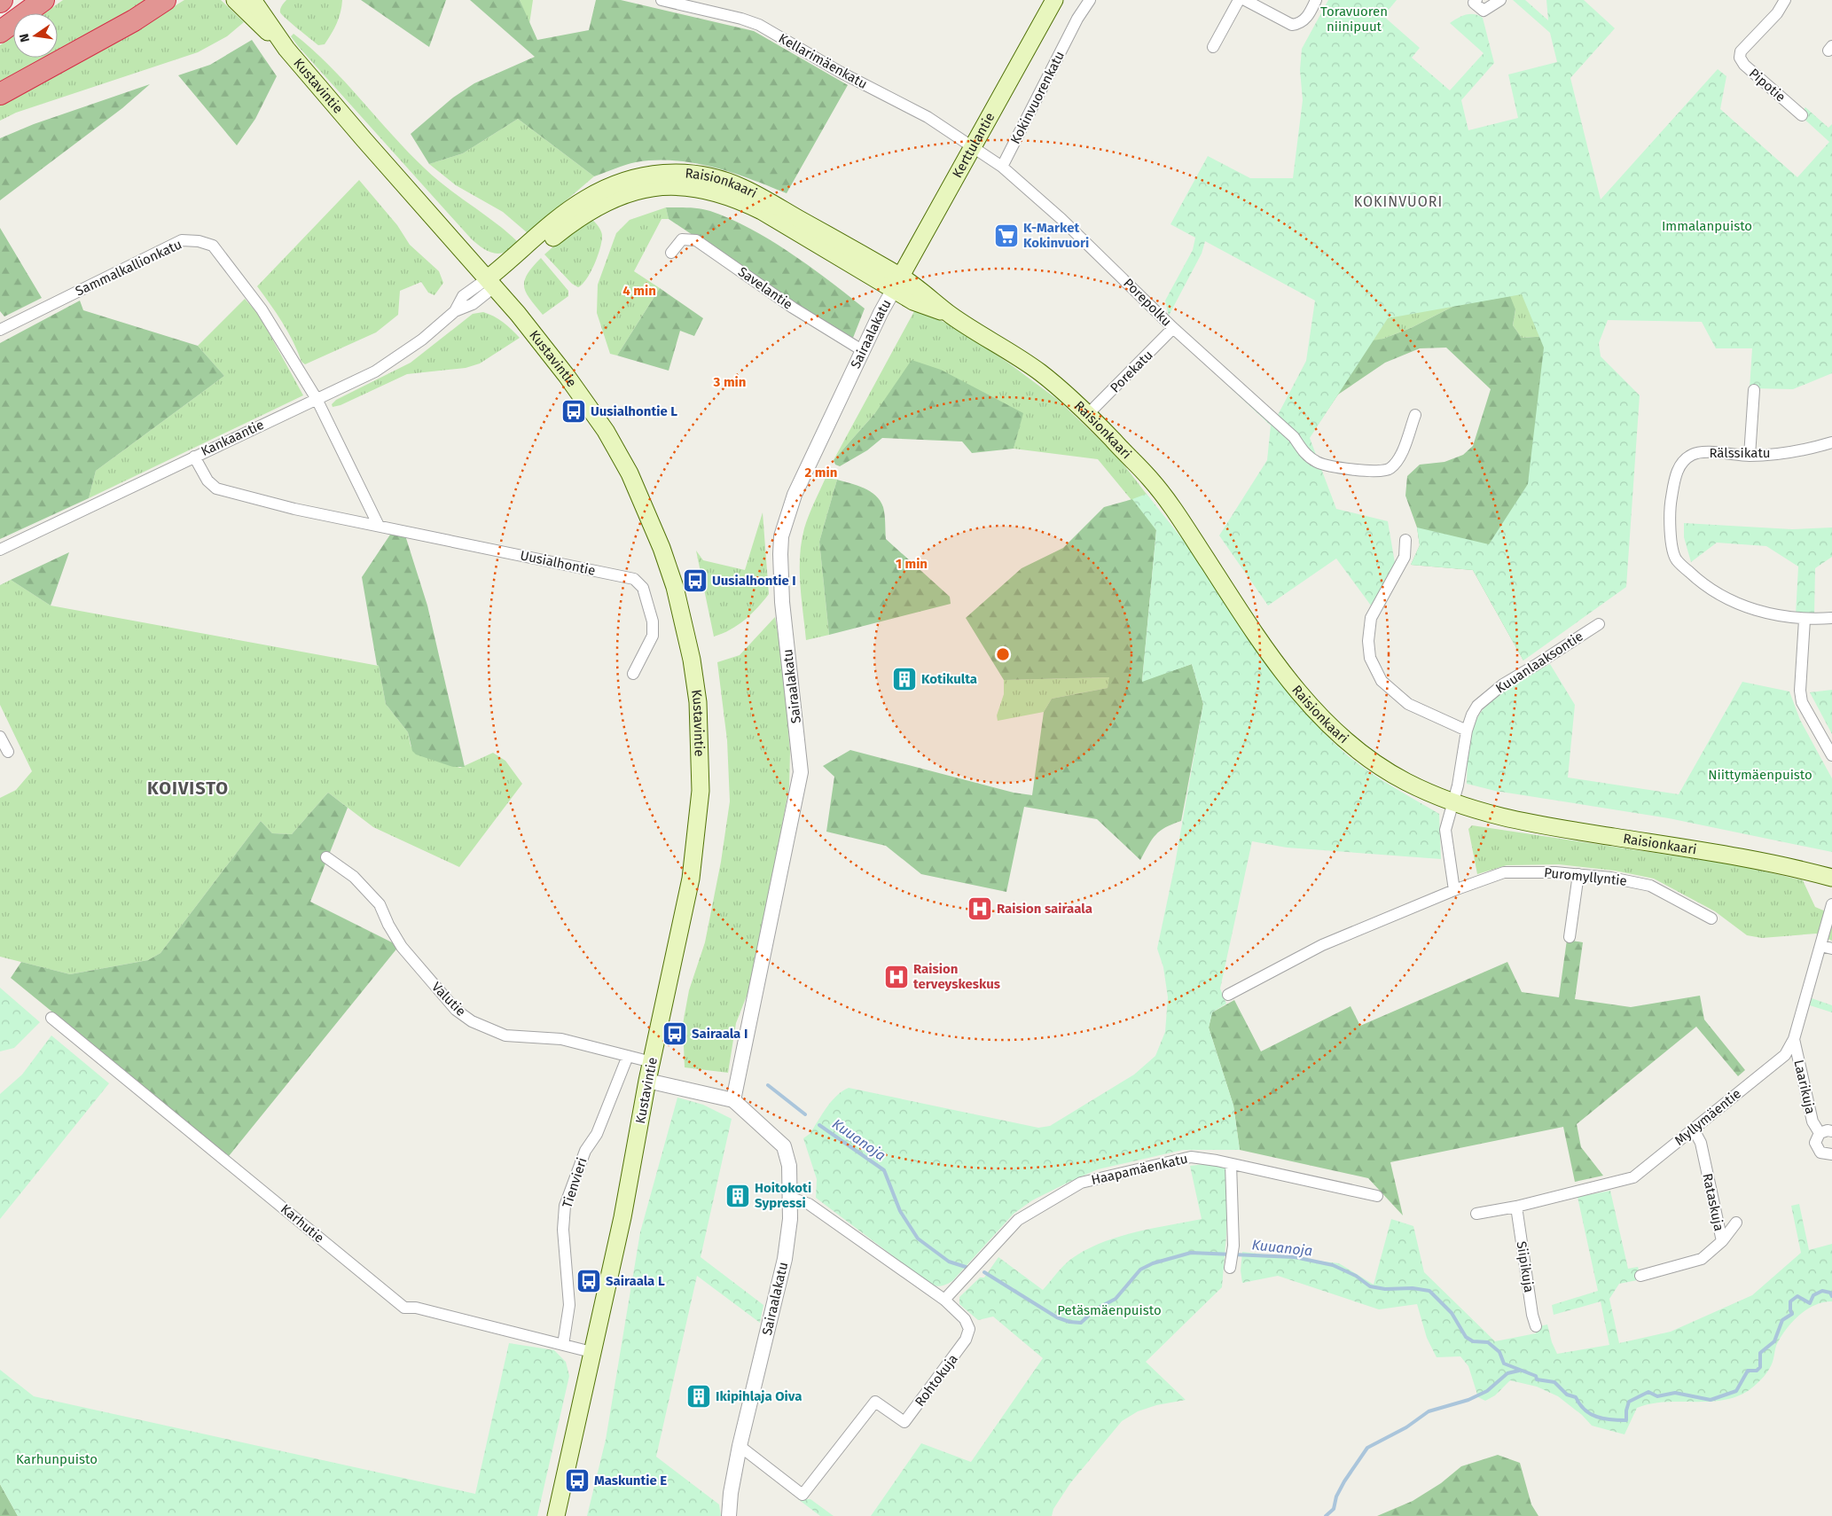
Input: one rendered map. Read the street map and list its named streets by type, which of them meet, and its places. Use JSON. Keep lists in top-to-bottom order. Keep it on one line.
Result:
{"streets":{"main road":["Kustavintie","Kerttulantie","Raisionkaari"],"street":["Kellarimäenkatu","Pipotie","Kokinvuorenkatu","Sammalkallionkatu","Savelantie","Porepolku","Sairaalakatu","Porekatu","Kankaantie","Rälssikatu","Uusialhontie","Kuuanlaaksontie","Puromyllyntie","Valutie","Laarikuja","Myllymäentie","Haapamäenkatu","Tienvieri","Rataskuja","Karhutie","Siipikuja","Rohtokuja"]},"crossings":[["Kellarimäenkatu","Kerttulantie"],["Kustavintie","Raisionkaari"],["Kustavintie","Sairaalakatu"],["Kustavintie","Kankaantie"],["Kustavintie","Valutie"],["Kustavintie","Karhutie"],["Kokinvuorenkatu","Porepolku"],["Kerttulantie","Raisionkaari"],["Kerttulantie","Sairaalakatu"],["Raisionkaari","Sairaalakatu"],["Raisionkaari","Porekatu"],["Raisionkaari","Kankaantie"],["Raisionkaari","Kuuanlaaksontie"],["Sammalkallionkatu","Kankaantie"],["Savelantie","Sairaalakatu"],["Porepolku","Porekatu"],["Sairaalakatu","Rohtokuja"],["Kankaantie","Uusialhontie"],["Valutie","Tienvieri"],["Laarikuja","Myllymäentie"],["Myllymäentie","Rataskuja"],["Myllymäentie","Siipikuja"],["Haapamäenkatu","Rohtokuja"],["Tienvieri","Karhutie"]],"districts":["KOKINVUORI","KOIVISTO"],"water":["Kuuanoja"],"parks":["Toravuoren niinipuut","Immalanpuisto","Niittymäenpuisto","Petäsmäenpuisto","Karhunpuisto"],"places":{"supermarket":["K-Market Kokinvuori"],"bus stop":["Uusialhontie L","Uusialhontie I","Sairaala I","Sairaala L","Maskuntie E"],"building":["Kotikulta","Hoitokoti Sypressi","Ikipihlaja Oiva"],"hospital":["Raision sairaala","Raision terveyskeskus"]},"north":"left","rings":["4 min","3 min","2 min","1 min"]}
